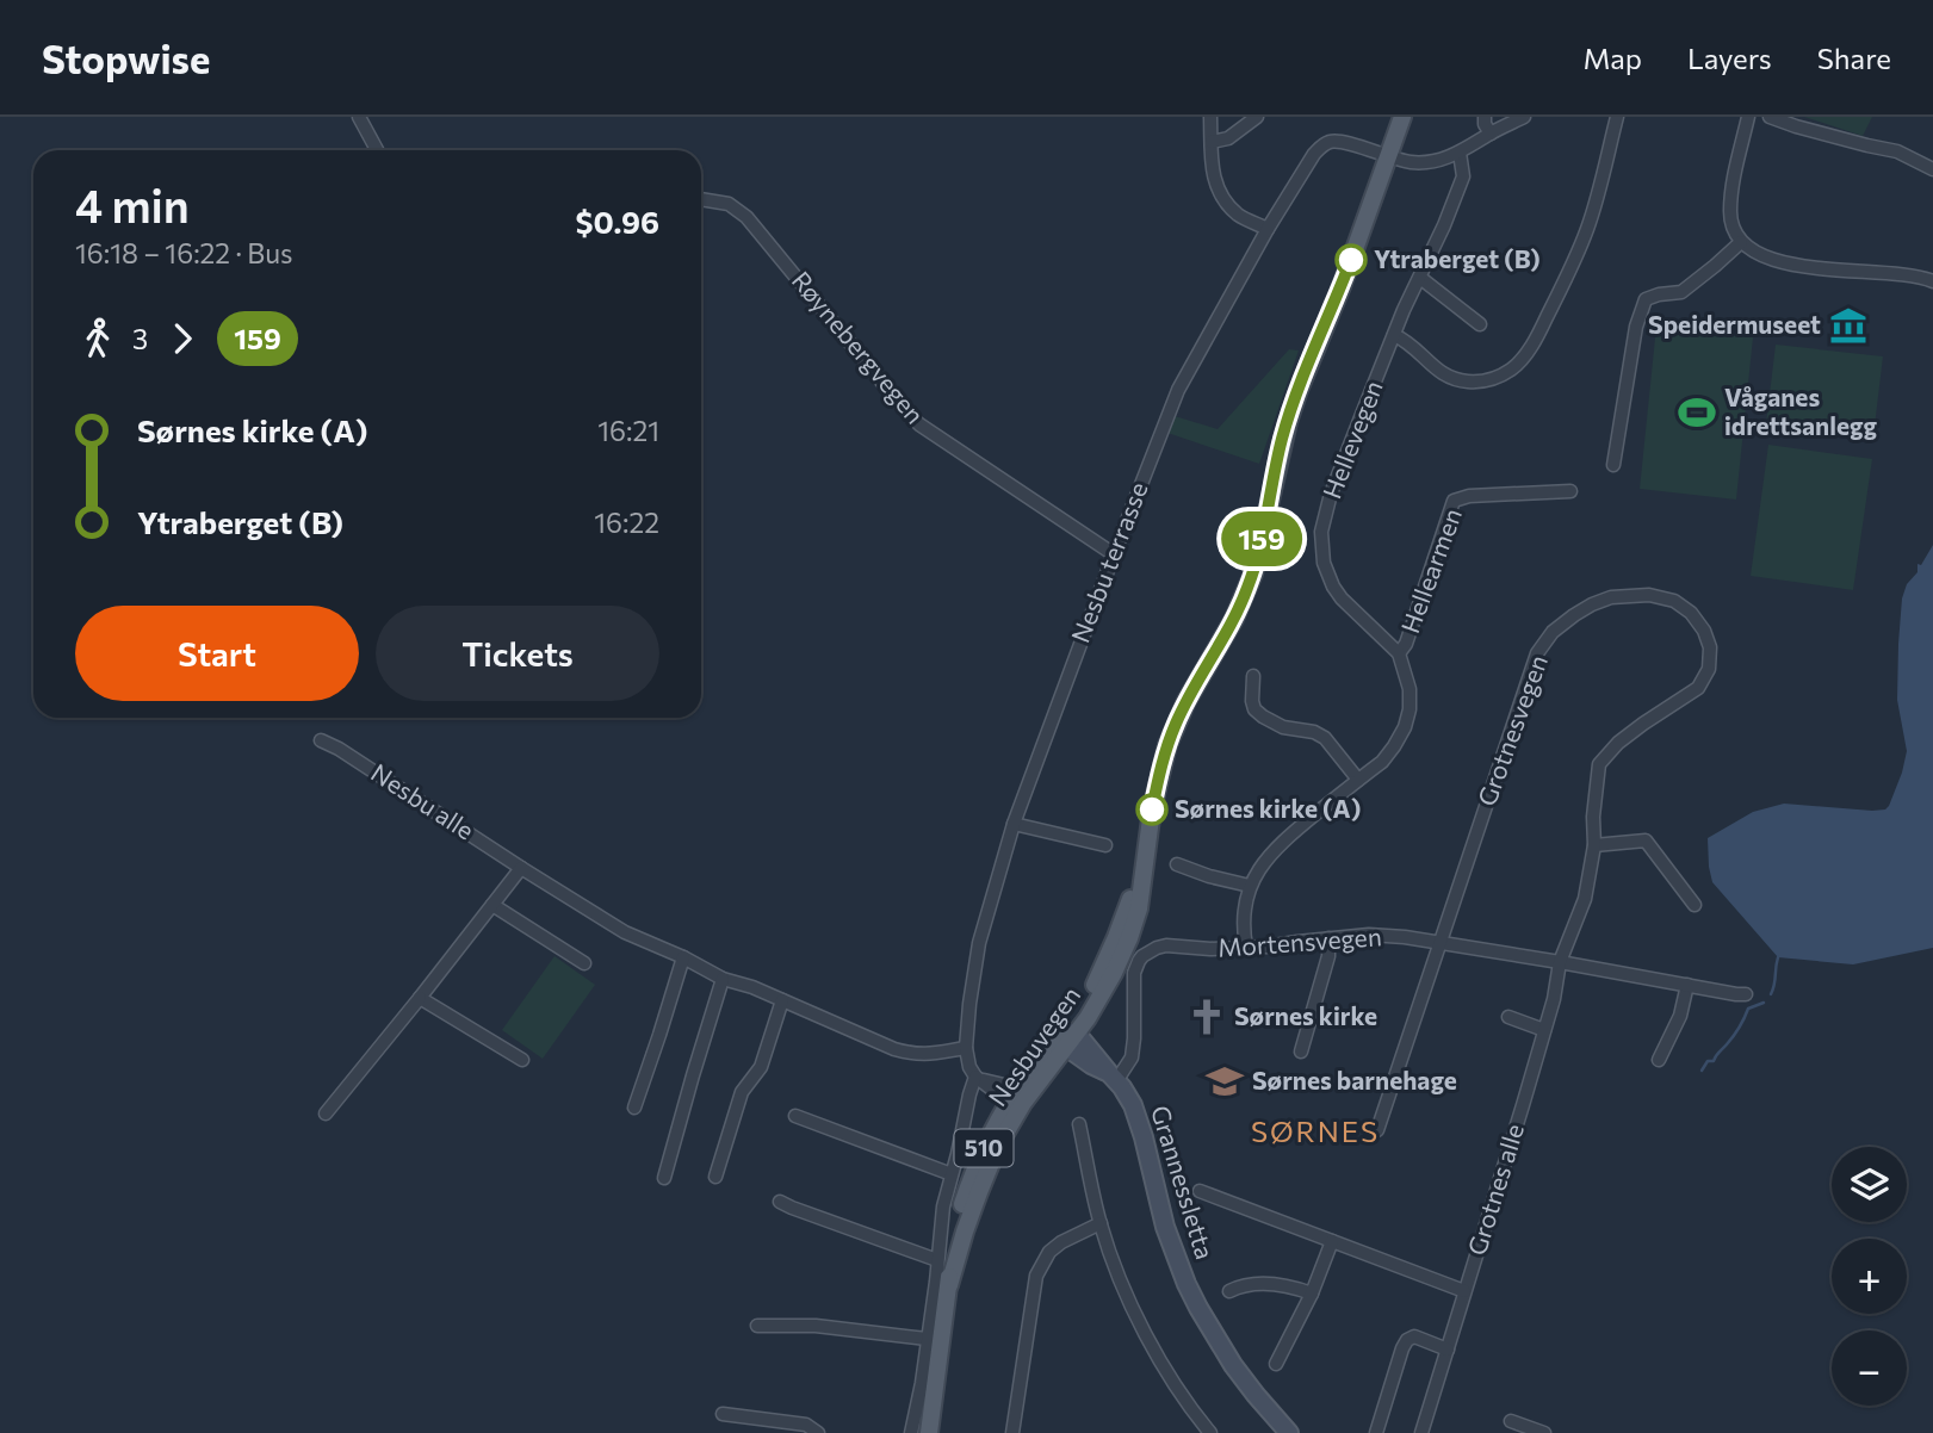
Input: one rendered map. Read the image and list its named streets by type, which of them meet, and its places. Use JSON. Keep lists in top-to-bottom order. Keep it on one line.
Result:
{"streets":{"main road":["Nesbuvegen","510","Grannessletta"],"street":["Røynebergvegen","Hellevegen","Nesbu terrasse","Hellearmen","Grotnesvegen","Nesbu alle","Mortensvegen","Grotnes alle"]},"crossings":[["Røynebergvegen","Nesbu terrasse"],["Hellevegen","Nesbu terrasse"],["Hellevegen","Hellearmen"],["Nesbu terrasse","Nesbu alle"],["Nesbu terrasse","Nesbuvegen"],["Grotnesvegen","Mortensvegen"],["Grotnesvegen","Grotnes alle"],["Mortensvegen","Grannessletta"],["Mortensvegen","Grotnes alle"],["Nesbuvegen","Grannessletta"]],"districts":["SØRNES"],"places":{"other":["Ytraberget (B)","Sørnes kirke (A)"],"museum":["Speidermuseet"],"sports":["Våganes idrettsanlegg"],"church":["Sørnes kirke"],"school or university":["Sørnes barnehage"]},"lines":["bus line 159"],"page":{"header":"Stopwise","nav":["Map","Layers","Share"],"on_map":"159","heading":["4 min","16:18 – 16:22 · Bus","$0.96"],"legs":["3","159"],"list":[{"name":"Sørnes kirke (A)","value":"16:21"},{"name":"Ytraberget (B)","value":"16:22"}],"buttons":["Start","Tickets"],"map_buttons":["+","−"]}}
